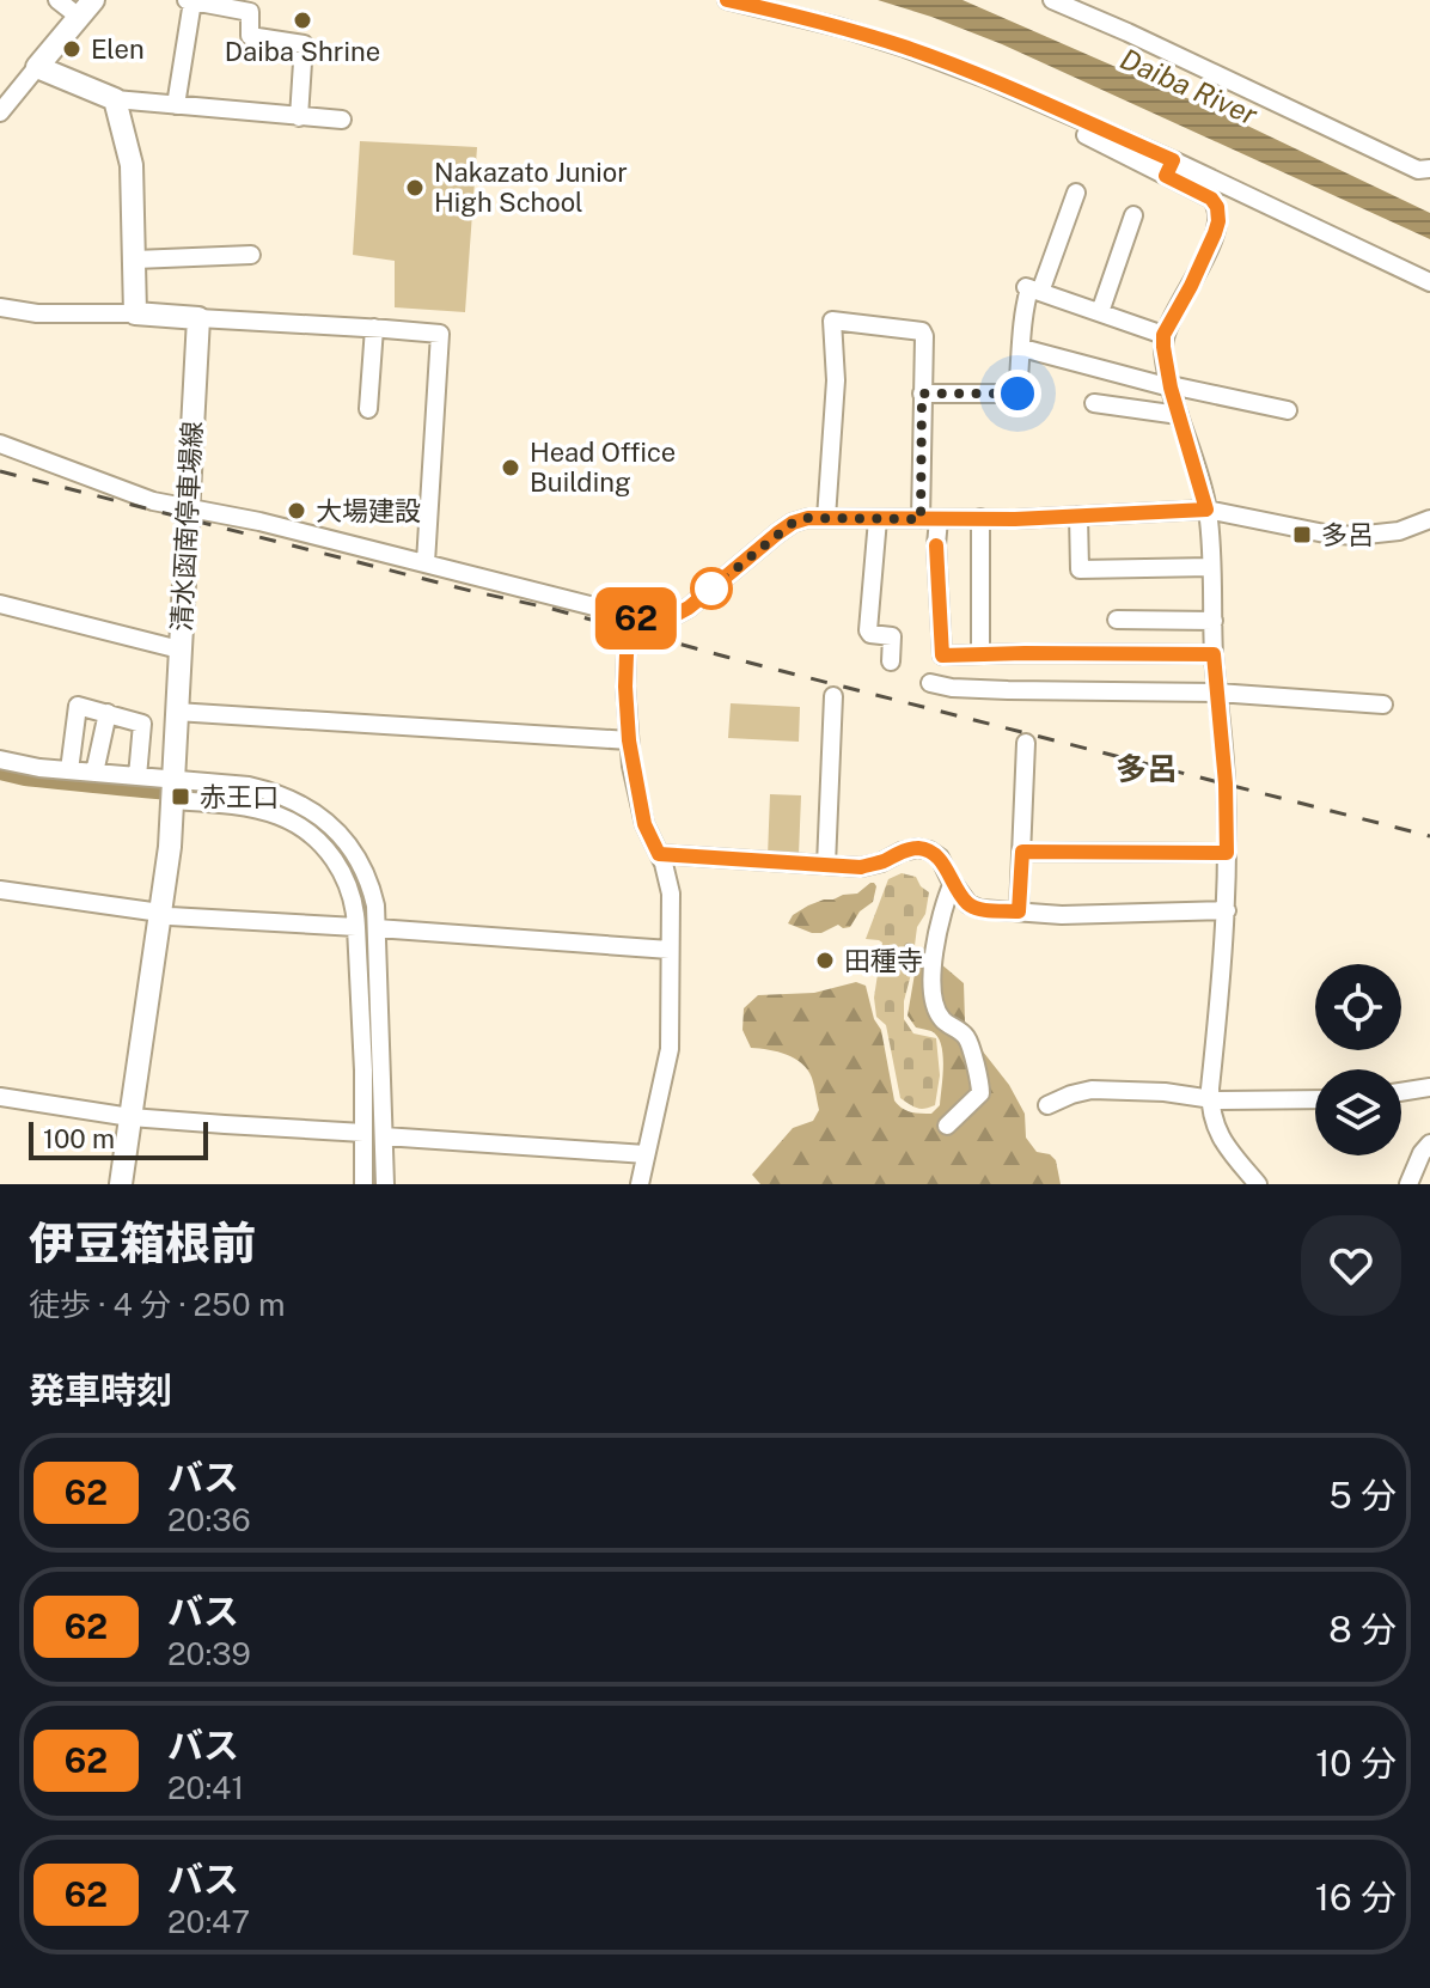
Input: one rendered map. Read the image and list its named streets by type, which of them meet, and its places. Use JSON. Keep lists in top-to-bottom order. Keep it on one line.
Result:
{"streets":{"main road":["清水函南停車場線"]},"districts":["多呂"],"water":["Daiba River"],"places":{"other":["Daiba Shrine","Elen","Nakazato Junior High School","Head Office Building","大場建設","田種寺"],"transit":["多呂","赤王口"]},"lines":["bus line 62"],"scale_bar":"100 m","page":{"on_map":"62","scale":"100 m","heading":[["伊豆箱根前","徒歩 · 4 分 · 250 m"],"発車時刻"],"list":[{"mark":"62","name":"バス","note":"20:36","value":"5 分"},{"mark":"62","name":"バス","note":"20:39","value":"8 分"},{"mark":"62","name":"バス","note":"20:41","value":"10 分"},{"mark":"62","name":"バス","note":"20:47","value":"16 分"}]}}
